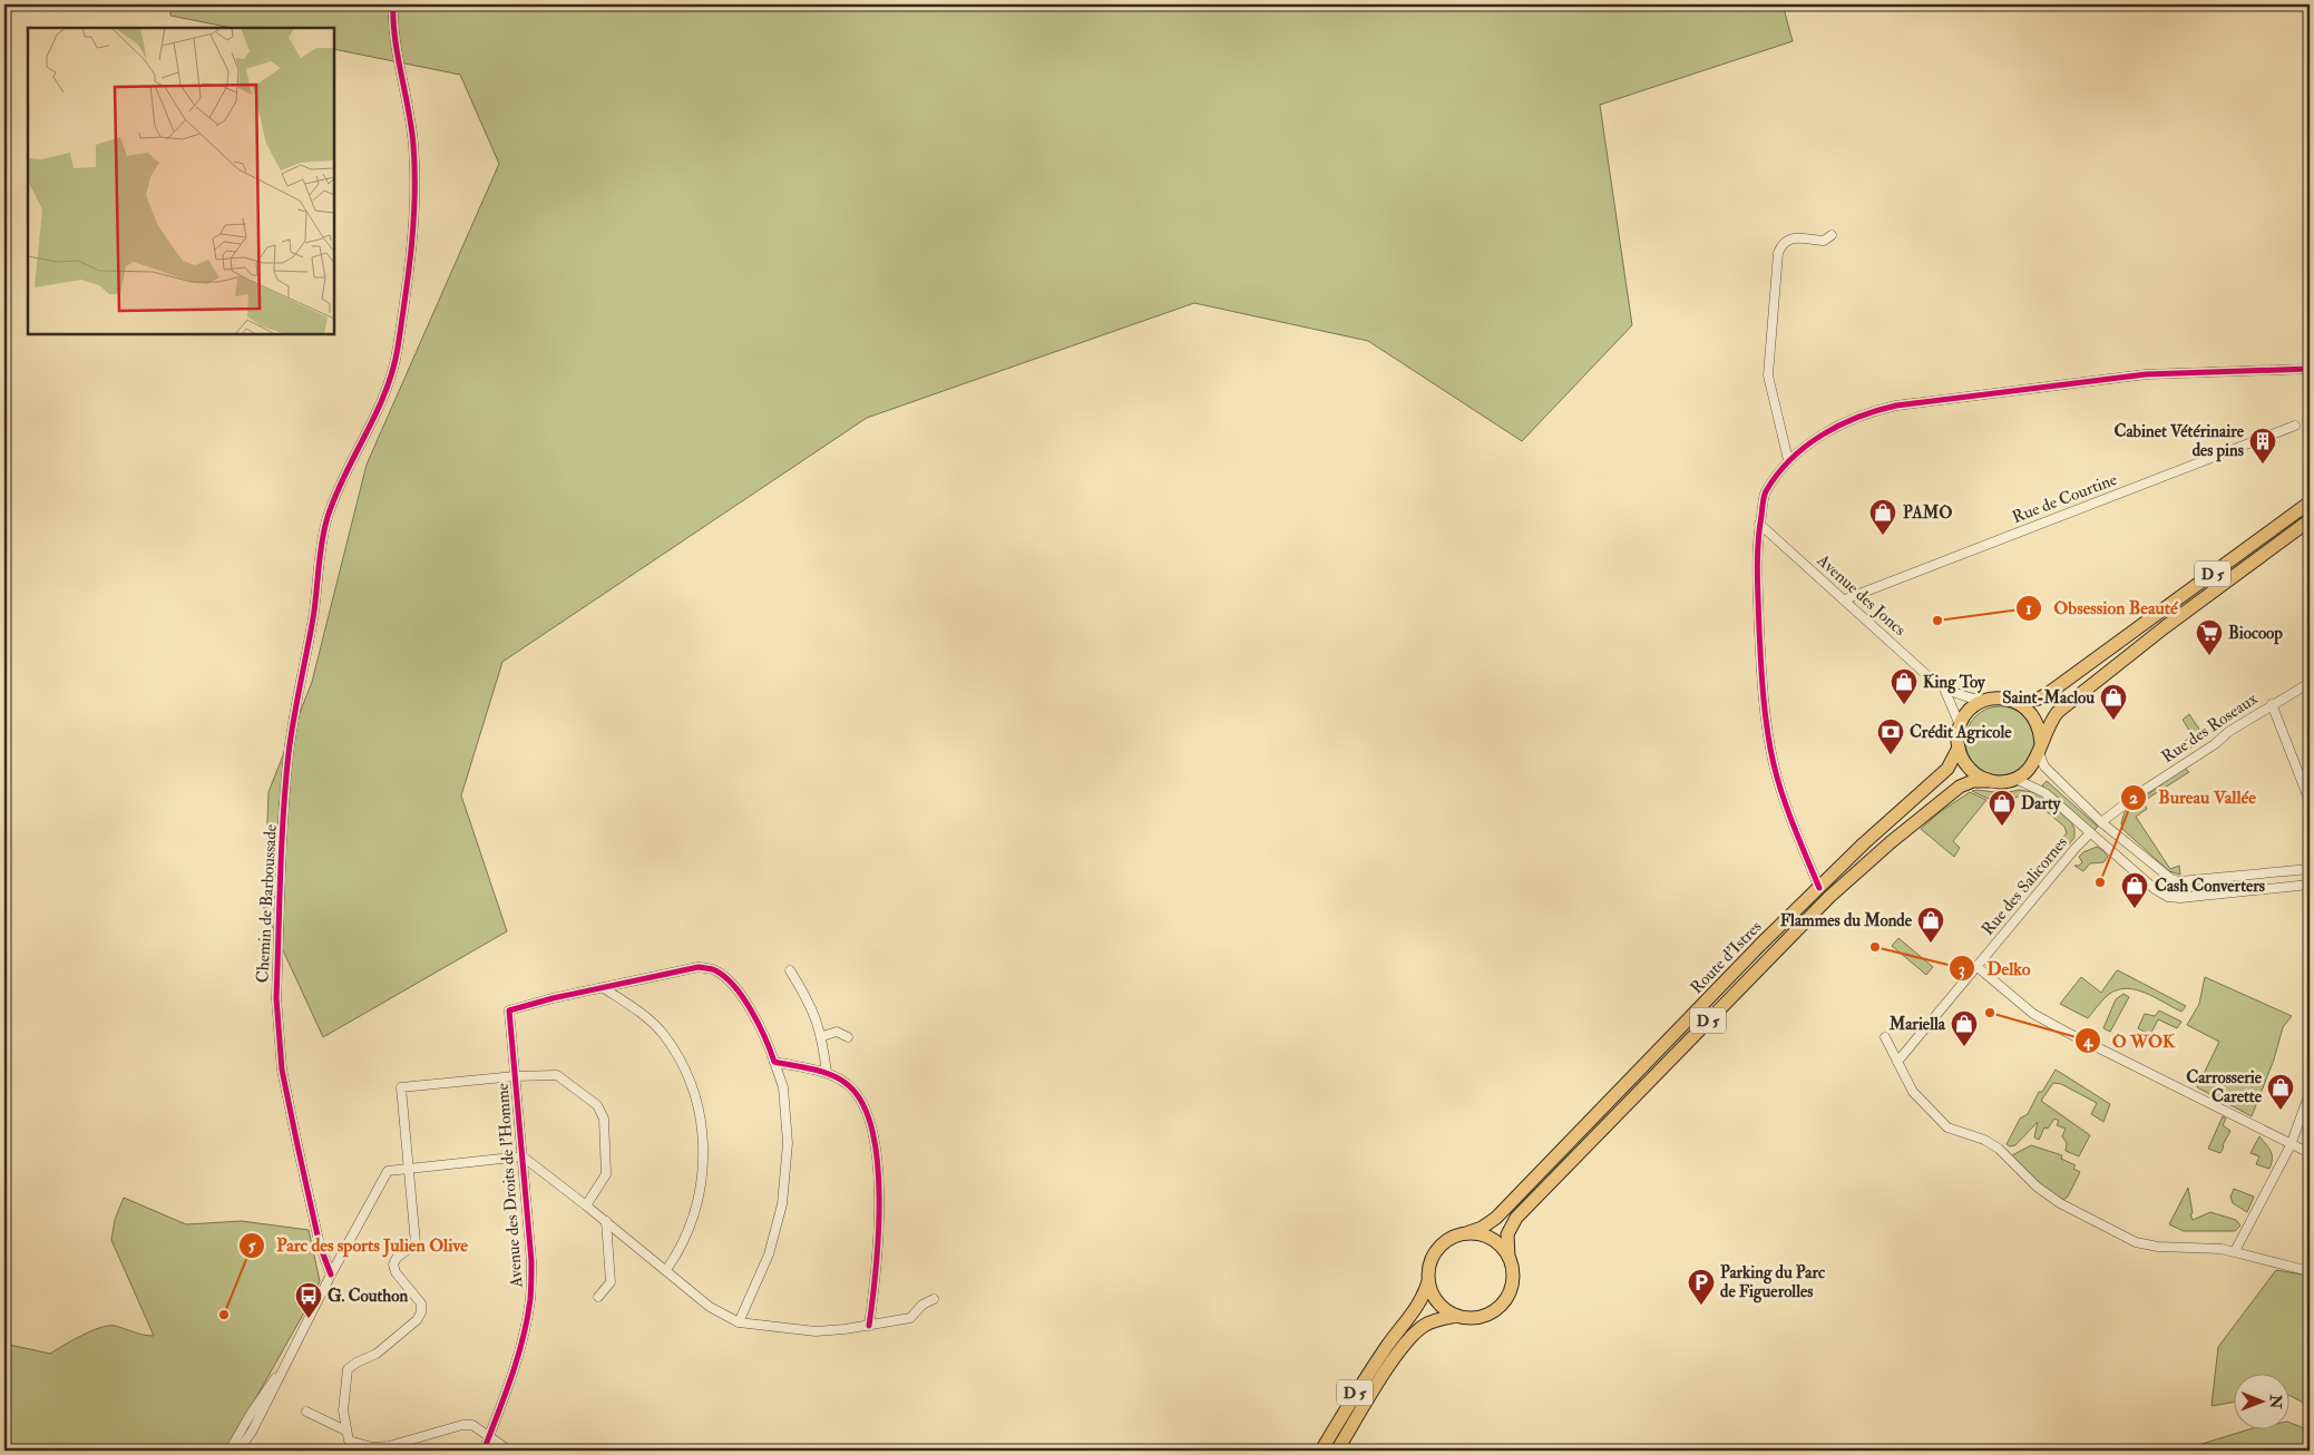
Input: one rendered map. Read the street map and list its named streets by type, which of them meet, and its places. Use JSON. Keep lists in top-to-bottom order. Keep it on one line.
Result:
{"streets":{"main road":["D 5","Route d'Istres"],"street":["Rue de Courtine","Avenue des Joncs","Rue des Roseaux","Rue des Salicornes","Chemin de Barboussade","Avenue des Droits de l'Homme"]},"crossings":[["Rue de Courtine","Avenue des Joncs"],["D 5","Avenue des Joncs"],["D 5","Route d'Istres"],["Avenue des Joncs","Route d'Istres"]],"places":{"building":["Cabinet Vétérinaire des pins"],"shop":["PAMO","King Toy","Saint-Maclou","Darty","Cash Converters","Flammes du Monde","Mariella","Carrosserie Carette"],"other":["Obsession Beauté","Bureau Vallée","Delko","O WOK","Parc des sports Julien Olive"],"supermarket":["Biocoop"],"bank":["Crédit Agricole"],"parking":["Parking du Parc de Figuerolles"],"bus stop":["G. Couthon"]},"north":"right"}
